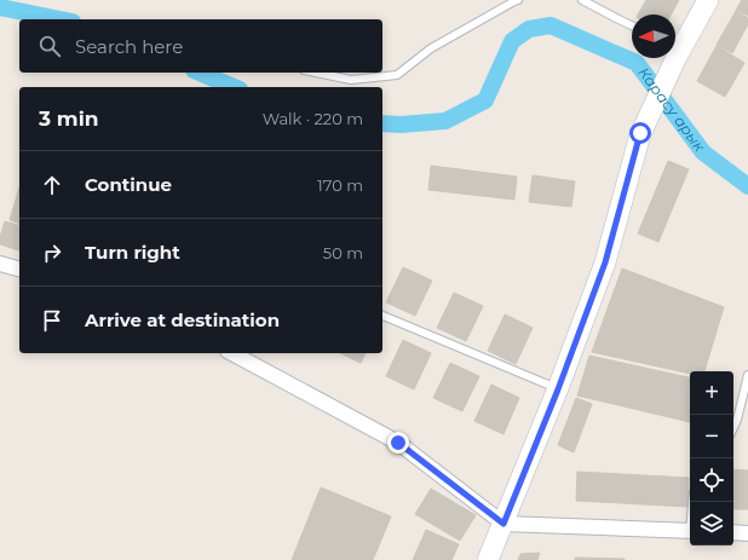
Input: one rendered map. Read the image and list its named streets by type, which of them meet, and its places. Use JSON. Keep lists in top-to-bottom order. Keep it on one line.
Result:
{"water":["Карасу арык"],"north":"left","page":{"search":"Search here","heading":["3 min","Walk · 220 m"],"list":[["Continue","170 m"],["Turn right","50 m"],"Arrive at destination"],"map_buttons":["+","−"]}}
